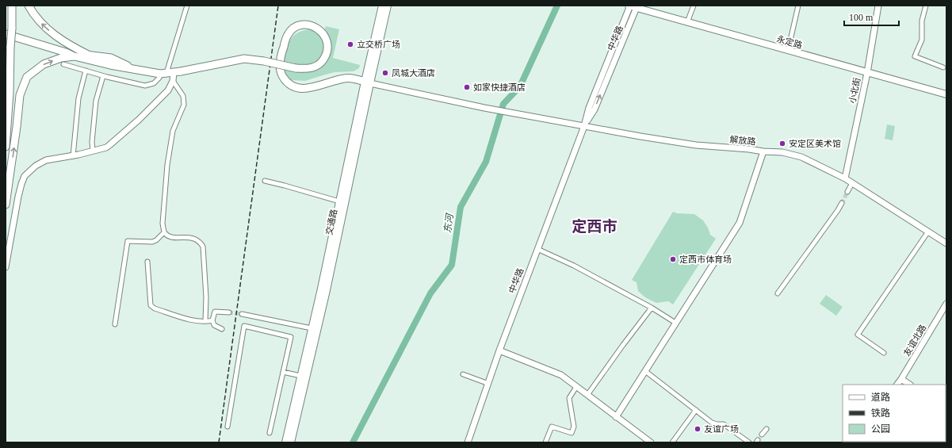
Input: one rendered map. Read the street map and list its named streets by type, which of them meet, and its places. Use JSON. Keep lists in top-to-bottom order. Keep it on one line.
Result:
{"streets":{"main road":["永定路","交通路"],"street":["中华路","小北街","解放路","友谊北路"]},"crossings":[["中华路","永定路"],["中华路","解放路"],["永定路","小北街"],["小北街","解放路"],["解放路","交通路"]],"districts":["定西市"],"water":["东河"],"places":["立交桥广场","凤城大酒店","如家快捷酒店","安定区美术馆","定西市体育场","友谊广场"],"legend":["道路","铁路","公园"],"scale_bar":"100 m"}
